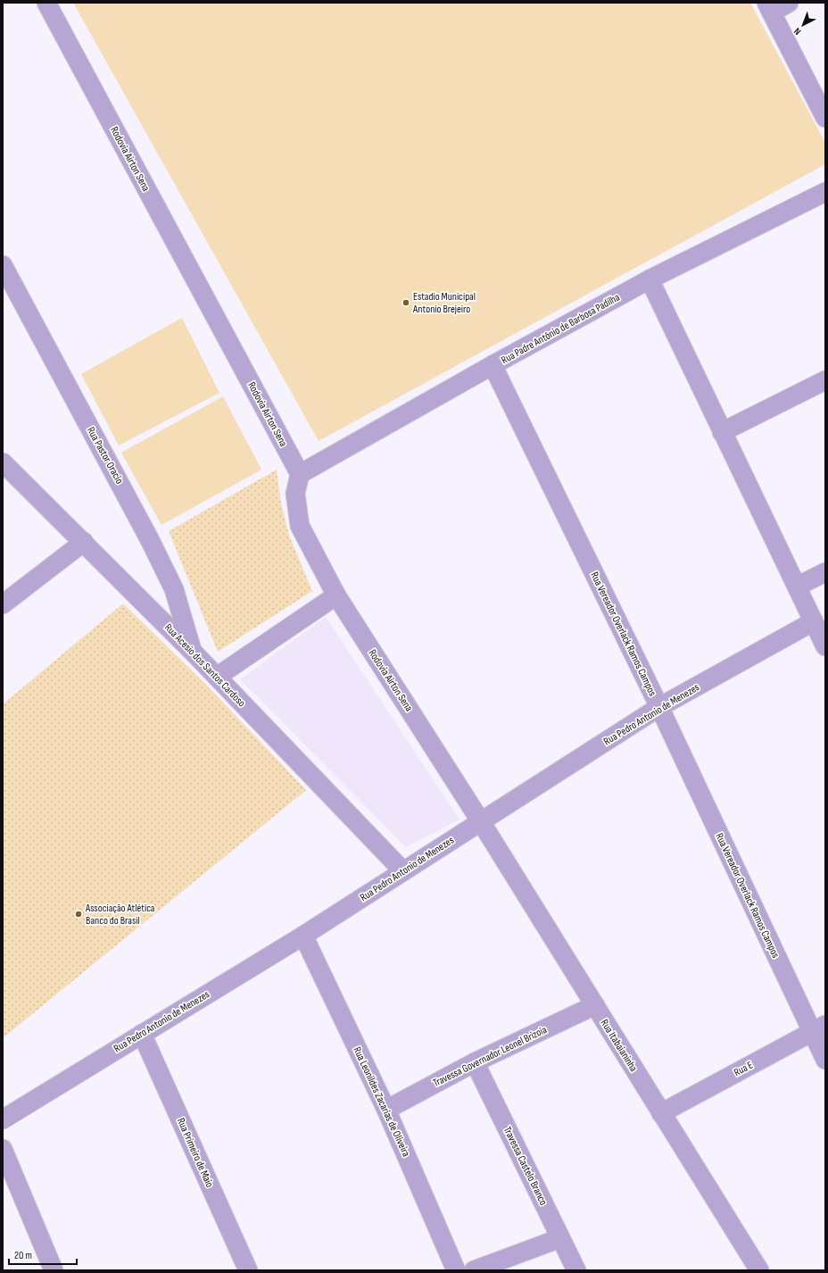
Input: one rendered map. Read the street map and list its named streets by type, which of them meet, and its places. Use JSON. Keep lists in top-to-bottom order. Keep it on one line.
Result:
{"streets":{"street":["Rodovia Airton Sena","Rua Padre Antônio de Barbosa Padilha","Rua Pastor Oracio","Rua Vereador Overlack Ramos Campos","Rua Acesio dos Santos Cardoso","Rua Pedro Antonio de Menezes","Rua Itabaianinha","Travessa Governador Leonel Brizoia","Rua E","Rua Leonildes Zacarias de Oliveira","Rua Primeiro de Maio","Travessa Castelo Branco"]},"crossings":[["Rodovia Airton Sena","Rua Padre Antônio de Barbosa Padilha"],["Rodovia Airton Sena","Rua Pedro Antonio de Menezes"],["Rodovia Airton Sena","Rua Itabaianinha"],["Rua Padre Antônio de Barbosa Padilha","Rua Vereador Overlack Ramos Campos"],["Rua Pastor Oracio","Rua Acesio dos Santos Cardoso"],["Rua Vereador Overlack Ramos Campos","Rua Pedro Antonio de Menezes"],["Rua Vereador Overlack Ramos Campos","Rua E"],["Rua Acesio dos Santos Cardoso","Rua Pedro Antonio de Menezes"],["Rua Pedro Antonio de Menezes","Rua Itabaianinha"],["Rua Pedro Antonio de Menezes","Rua Leonildes Zacarias de Oliveira"],["Rua Pedro Antonio de Menezes","Rua Primeiro de Maio"],["Rua Itabaianinha","Travessa Governador Leonel Brizoia"],["Rua Itabaianinha","Rua E"],["Travessa Governador Leonel Brizoia","Rua Leonildes Zacarias de Oliveira"],["Travessa Governador Leonel Brizoia","Travessa Castelo Branco"]],"places":["Estadio Municipal Antonio Brejeiro","Associação Atlética Banco do Brasil"],"scale_bar":"20 m","north":"bottom left"}
